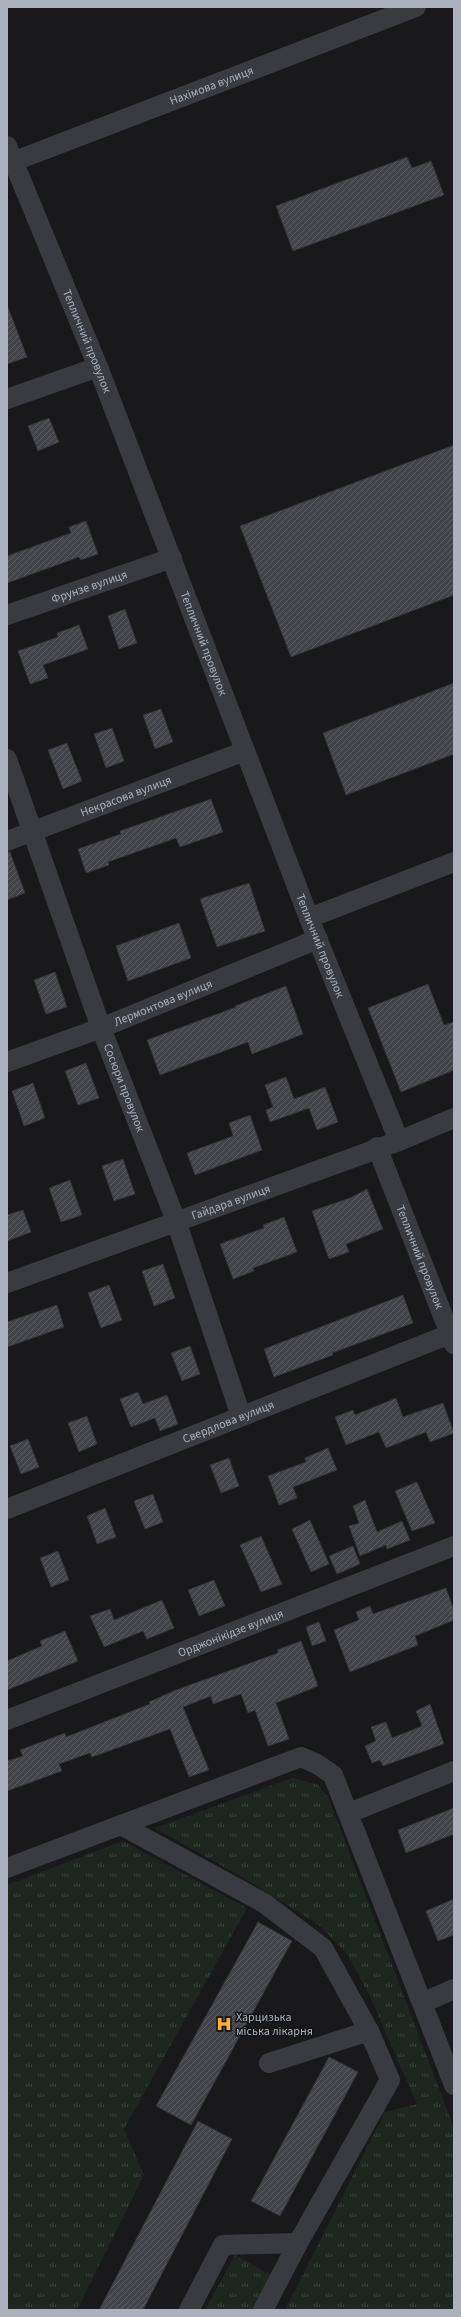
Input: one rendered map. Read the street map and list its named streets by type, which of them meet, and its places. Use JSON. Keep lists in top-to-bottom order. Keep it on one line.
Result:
{"streets":{"street":["Нахімова вулиця","Тепличний провулок","Фрунзе вулиця","Некрасова вулиця","Лермонтова вулиця","Сосюри провулок","Гайдара вулиця","Свердлова вулиця","Орджонікідзе вулиця"]},"crossings":[["Нахімова вулиця","Тепличний провулок"],["Тепличний провулок","Фрунзе вулиця"],["Тепличний провулок","Некрасова вулиця"],["Тепличний провулок","Лермонтова вулиця"],["Тепличний провулок","Гайдара вулиця"],["Тепличний провулок","Свердлова вулиця"],["Некрасова вулиця","Сосюри провулок"],["Лермонтова вулиця","Сосюри провулок"],["Сосюри провулок","Гайдара вулиця"],["Сосюри провулок","Свердлова вулиця"]],"places":{"hospital":["Харцизька міська лікарня"]}}
